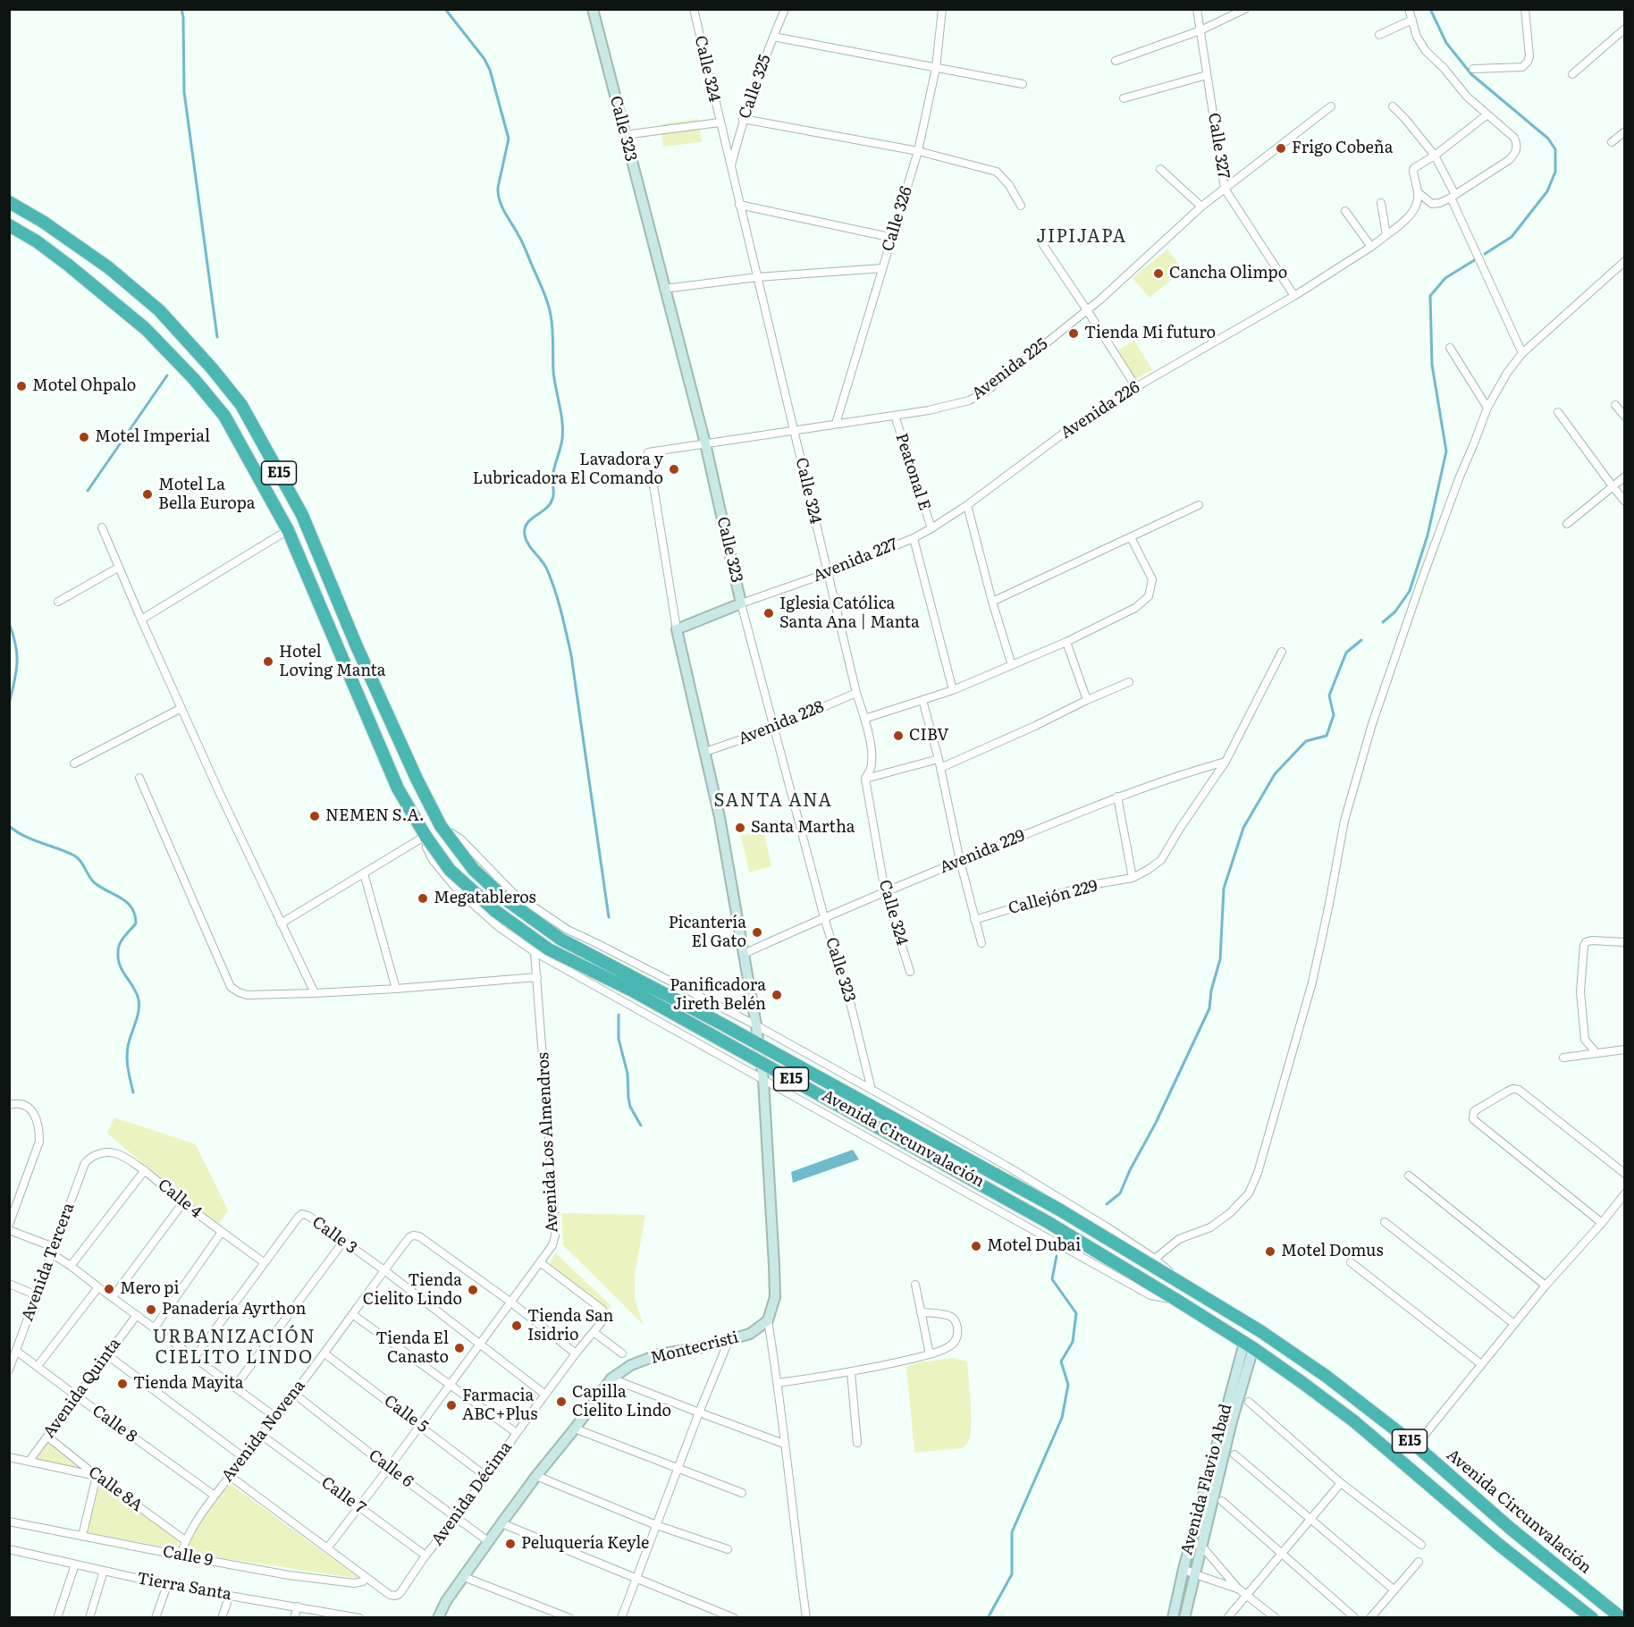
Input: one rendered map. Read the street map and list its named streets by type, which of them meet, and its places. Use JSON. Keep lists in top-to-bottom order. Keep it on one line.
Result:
{"streets":{"highway":["E15","Avenida Circunvalación"],"street":["Calle 324","Calle 325","Calle 323","Calle 327","Calle 326","Avenida 225","Avenida 226","Peatonal E","Avenida 227","Avenida 228","Avenida 229","Callejón 229","Avenida Los Almendros","Calle 4","Calle 3","Avenida Tercera","Montecristi","Avenida Quinta","Calle 5","Calle 8","Avenida Novena","Calle 6","Avenida Flavio Abad","Calle 8A","Avenida Décima","Calle 7","Calle 9","Tierra Santa"]},"crossings":[["Calle 324","Calle 325"],["Calle 324","Avenida 225"],["Calle 324","Avenida 227"],["Calle 324","Avenida 228"],["Calle 324","Avenida 229"],["Calle 323","Avenida 225"],["Calle 323","Avenida 227"],["Calle 323","Avenida 228"],["Calle 323","Avenida 229"],["Calle 323","Avenida Circunvalación"],["Calle 327","Avenida 225"],["Calle 327","Avenida 226"],["Calle 326","Avenida 225"],["Avenida 225","Peatonal E"],["Avenida 225","Avenida 227"],["Avenida 226","Peatonal E"],["Avenida 226","Avenida 227"],["Avenida 229","Callejón 229"],["Avenida Circunvalación","Avenida Los Almendros"],["Avenida Circunvalación","Avenida Flavio Abad"],["Avenida Los Almendros","Calle 3"],["Avenida Los Almendros","Calle 5"],["Avenida Los Almendros","Avenida Novena"],["Avenida Los Almendros","Calle 6"],["Avenida Los Almendros","Avenida Décima"],["Avenida Los Almendros","Calle 7"],["Calle 4","Calle 3"],["Calle 4","Avenida Tercera"],["Calle 3","Avenida Novena"],["Calle 3","Avenida Décima"],["Avenida Tercera","Calle 8"],["Montecristi","Calle 6"],["Avenida Quinta","Calle 8"],["Avenida Quinta","Calle 8A"],["Calle 5","Avenida Novena"],["Calle 5","Avenida Décima"],["Calle 8","Avenida Novena"],["Avenida Novena","Calle 6"],["Avenida Novena","Calle 8A"],["Avenida Novena","Calle 7"],["Avenida Novena","Calle 9"],["Calle 6","Avenida Décima"],["Avenida Décima","Calle 7"],["Avenida Décima","Calle 9"]],"districts":["JIPIJAPA","SANTA ANA","URBANIZACIÓN CIELITO LINDO"],"places":["Frigo Cobeña","Cancha Olimpo","Tienda Mi futuro","Motel Ohpalo","Motel Imperial","Lavadora y Lubricadora El Comando","Motel La Bella Europa","Iglesia Católica Santa Ana | Manta","Hotel Loving Manta","CIBV","NEMEN S.A.","Santa Martha","Megatableros","Picantería El Gato","Panificadora Jireth Belén","Motel Dubai","Motel Domus","Mero pi","Tienda Cielito Lindo","Panadería Ayrthon","Tienda San Isidrio","Tienda El Canasto","Tienda Mayita","Capilla Cielito Lindo","Farmacia ABC+Plus","Peluquería Keyle"]}
